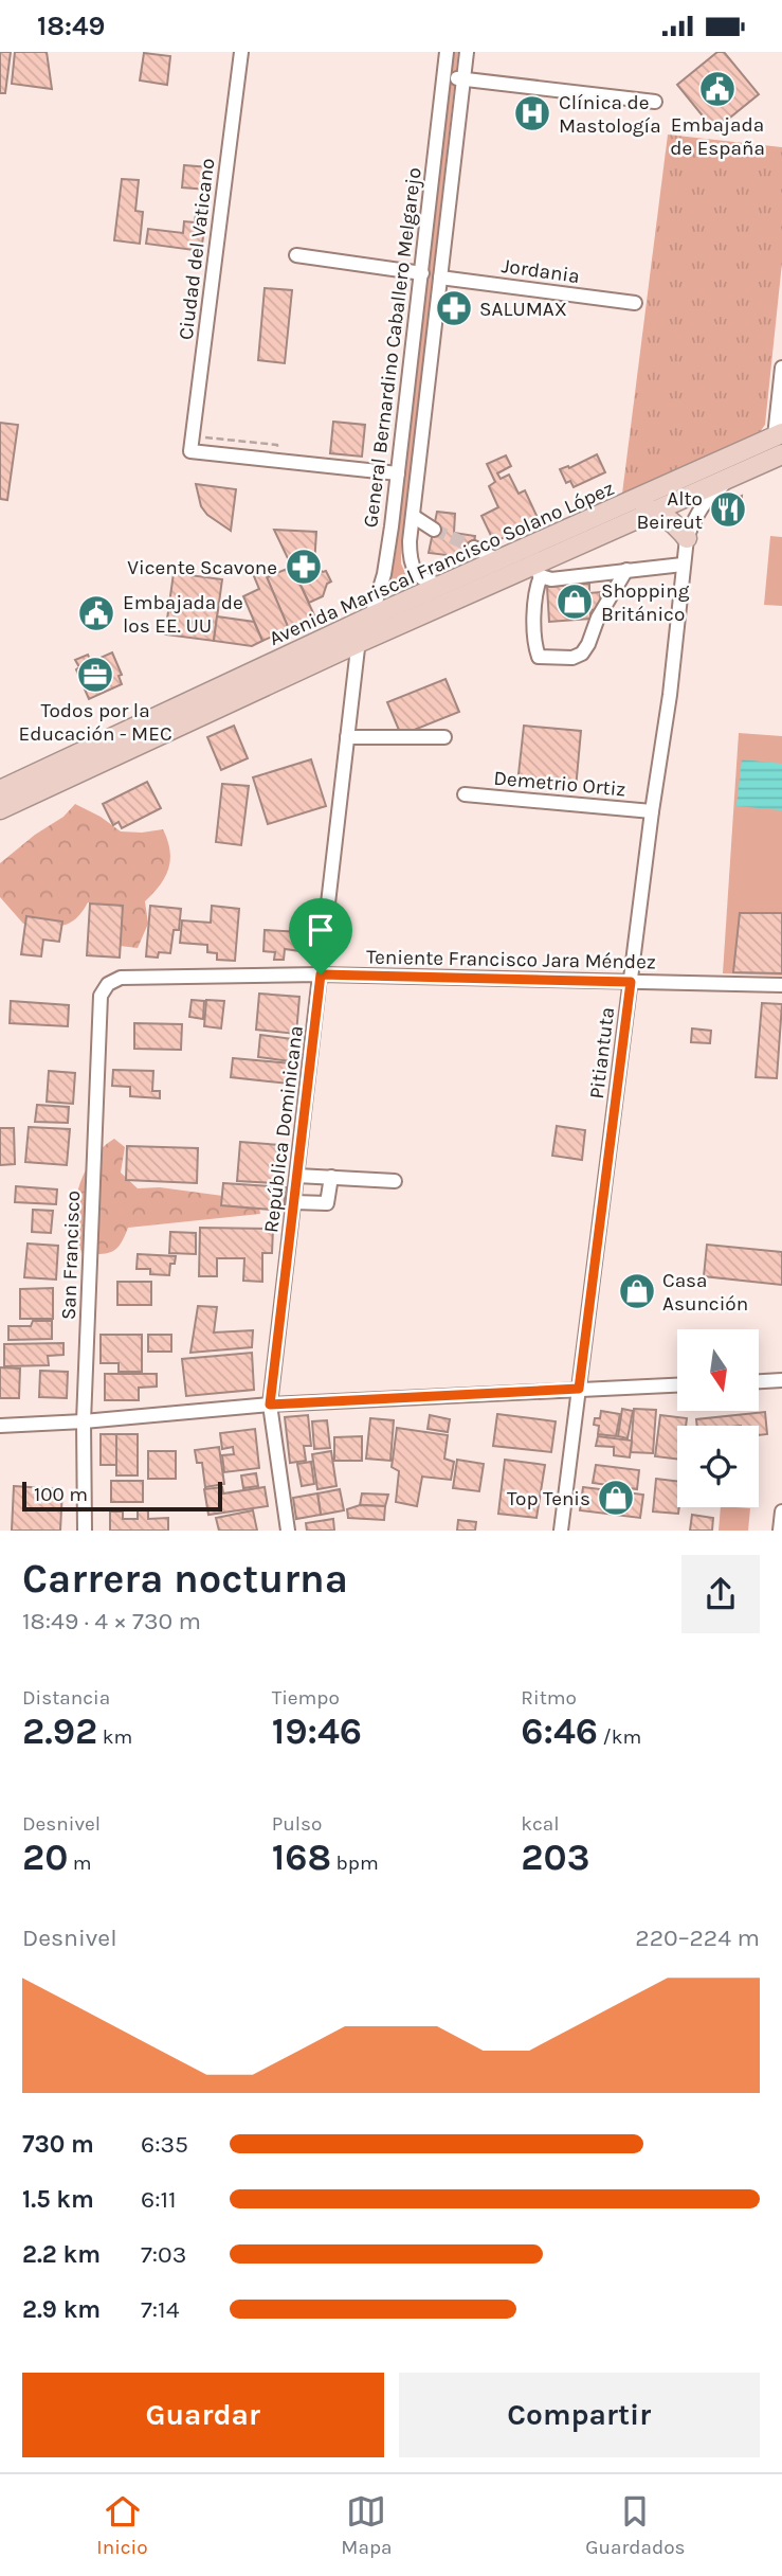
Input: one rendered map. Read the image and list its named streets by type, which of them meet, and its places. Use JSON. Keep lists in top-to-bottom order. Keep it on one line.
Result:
{"streets":{"highway":["Avenida Mariscal Francisco Solano López"],"street":["Ciudad del Vaticano","Jordania","General Bernardino Caballero Melgarejo","Demetrio Ortiz","Teniente Francisco Jara Méndez","Pitiantuta","República Dominicana","San Francisco"]},"crossings":[["Jordania","General Bernardino Caballero Melgarejo"],["General Bernardino Caballero Melgarejo","Avenida Mariscal Francisco Solano López"],["General Bernardino Caballero Melgarejo","República Dominicana"],["Avenida Mariscal Francisco Solano López","Pitiantuta"],["Avenida Mariscal Francisco Solano López","República Dominicana"],["Demetrio Ortiz","Pitiantuta"],["Teniente Francisco Jara Méndez","Pitiantuta"],["Teniente Francisco Jara Méndez","República Dominicana"],["Teniente Francisco Jara Méndez","San Francisco"]],"places":{"public building":["Embajada de España","Embajada de los EE. UU"],"hospital":["Clínica de Mastología"],"pharmacy":["SALUMAX","Vicente Scavone"],"restaurant":["Alto Beireut"],"shop":["Shopping Británico","Casa Asunción","Top Tenis"],"office":["Todos por la Educación - MEC"]},"scale_bar":"100 m","north":"bottom","page":{"status":"18:49","scale":"100 m","heading":["Carrera nocturna","18:49 · 4 × 730 m"],"stats":[["Distancia","2.92 km"],["Tiempo","19:46"],["Ritmo","6:46 /km"],["Desnivel","20 m"],["Pulso","168 bpm"],["kcal","203"]],"chart":["Desnivel","220–224 m"],"list":[{"name":"730 m","note":"6:35"},{"name":"1.5 km","note":"6:11"},{"name":"2.2 km","note":"7:03"},{"name":"2.9 km","note":"7:14"}],"buttons":["Guardar","Compartir"],"tabs":["Inicio","Mapa","Guardados"]}}
